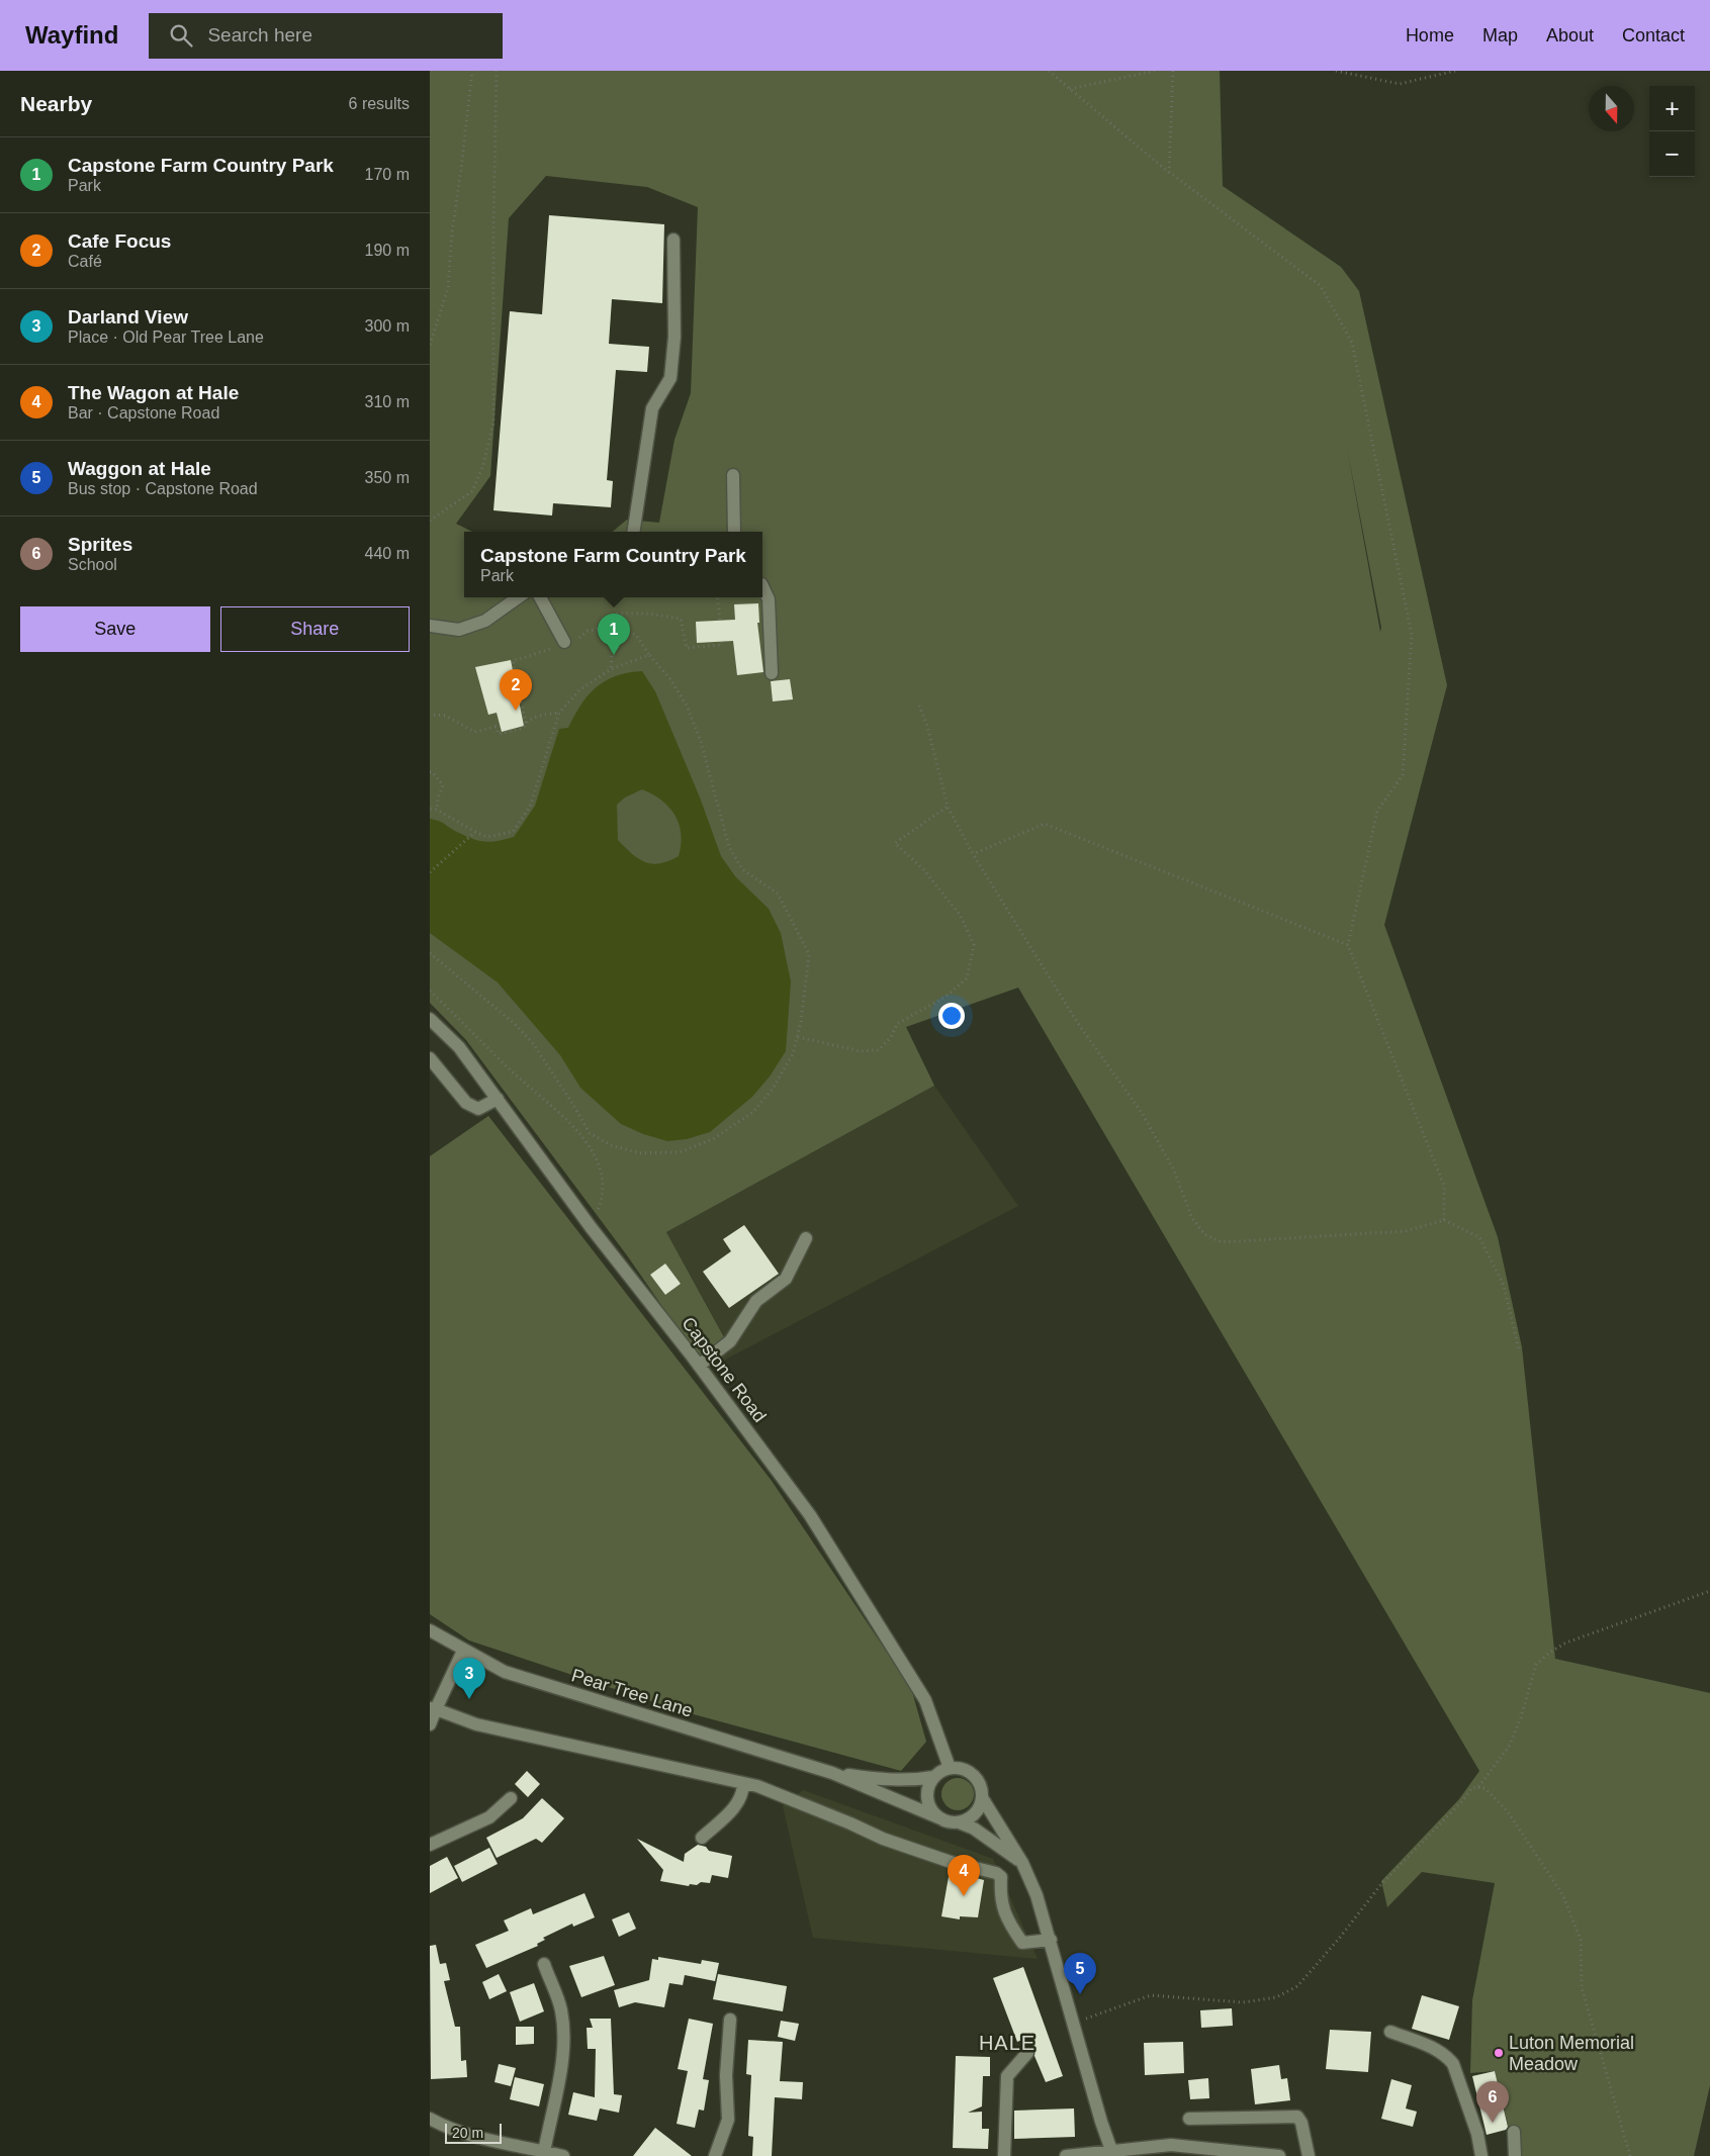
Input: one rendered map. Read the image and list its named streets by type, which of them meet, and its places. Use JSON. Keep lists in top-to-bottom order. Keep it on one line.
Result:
{"streets":{"street":["Capstone Road","Pear Tree Lane"]},"crossings":[["Capstone Road","Pear Tree Lane"]],"districts":["HALE"],"places":["Luton Memorial Meadow"],"scale_bar":"20 m","north":"bottom","page":{"header":"Wayfind","search":"Search here","nav":["Home","Map","About","Contact"],"heading":["Nearby","6 results"],"map_buttons":["+","−"],"list":[{"mark":"1","name":"Capstone Farm Country Park","note":"Park","value":"170 m"},{"mark":"2","name":"Cafe Focus","note":"Café","value":"190 m"},{"mark":"3","name":"Darland View","note":"Place · Old Pear Tree Lane","value":"300 m"},{"mark":"4","name":"The Wagon at Hale","note":"Bar · Capstone Road","value":"310 m"},{"mark":"5","name":"Waggon at Hale","note":"Bus stop · Capstone Road","value":"350 m"},{"mark":"6","name":"Sprites","note":"School","value":"440 m"}],"popup":["Capstone Farm Country Park","Park"],"buttons":["Save","Share"],"pins":["1","2","3","4","5","6"],"scale":"20 m"}}
